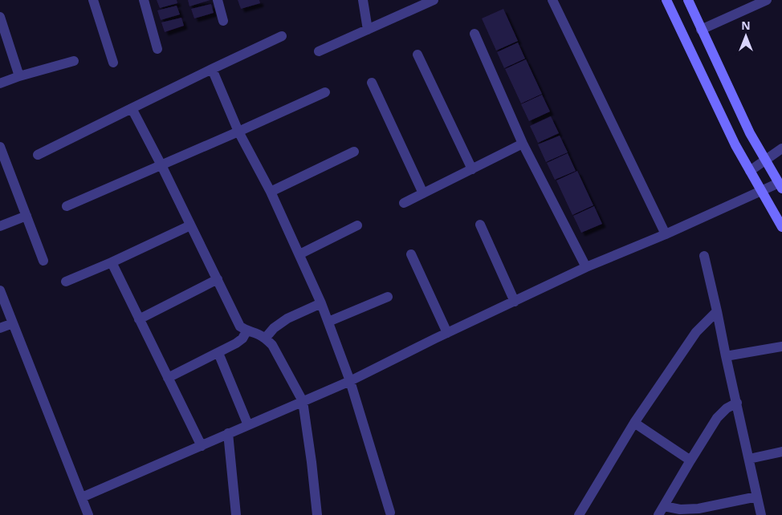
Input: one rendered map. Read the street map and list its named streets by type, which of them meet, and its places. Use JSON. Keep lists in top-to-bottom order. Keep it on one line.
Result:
{"north":"top"}
